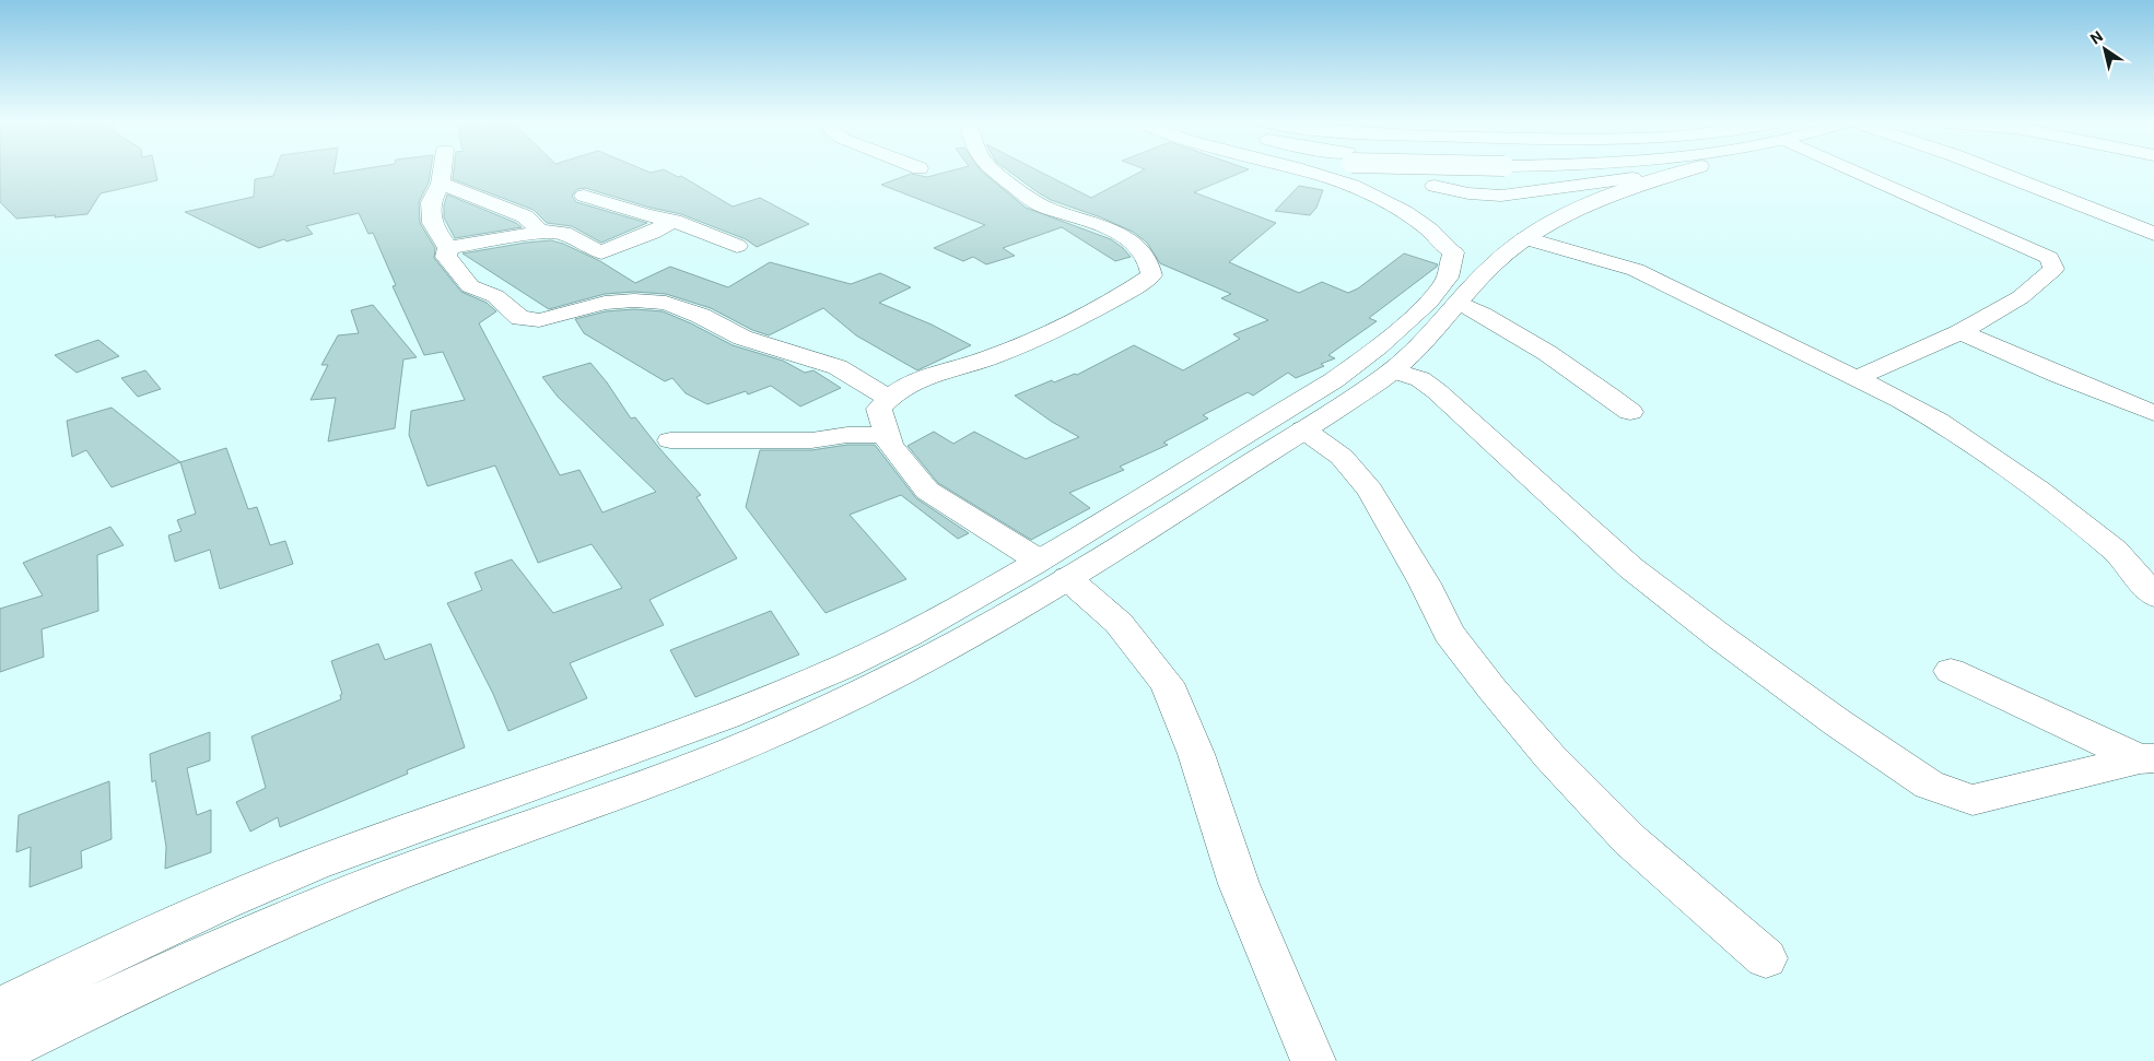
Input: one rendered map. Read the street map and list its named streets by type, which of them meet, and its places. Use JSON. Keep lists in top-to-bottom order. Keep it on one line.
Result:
{"north":"top left"}
